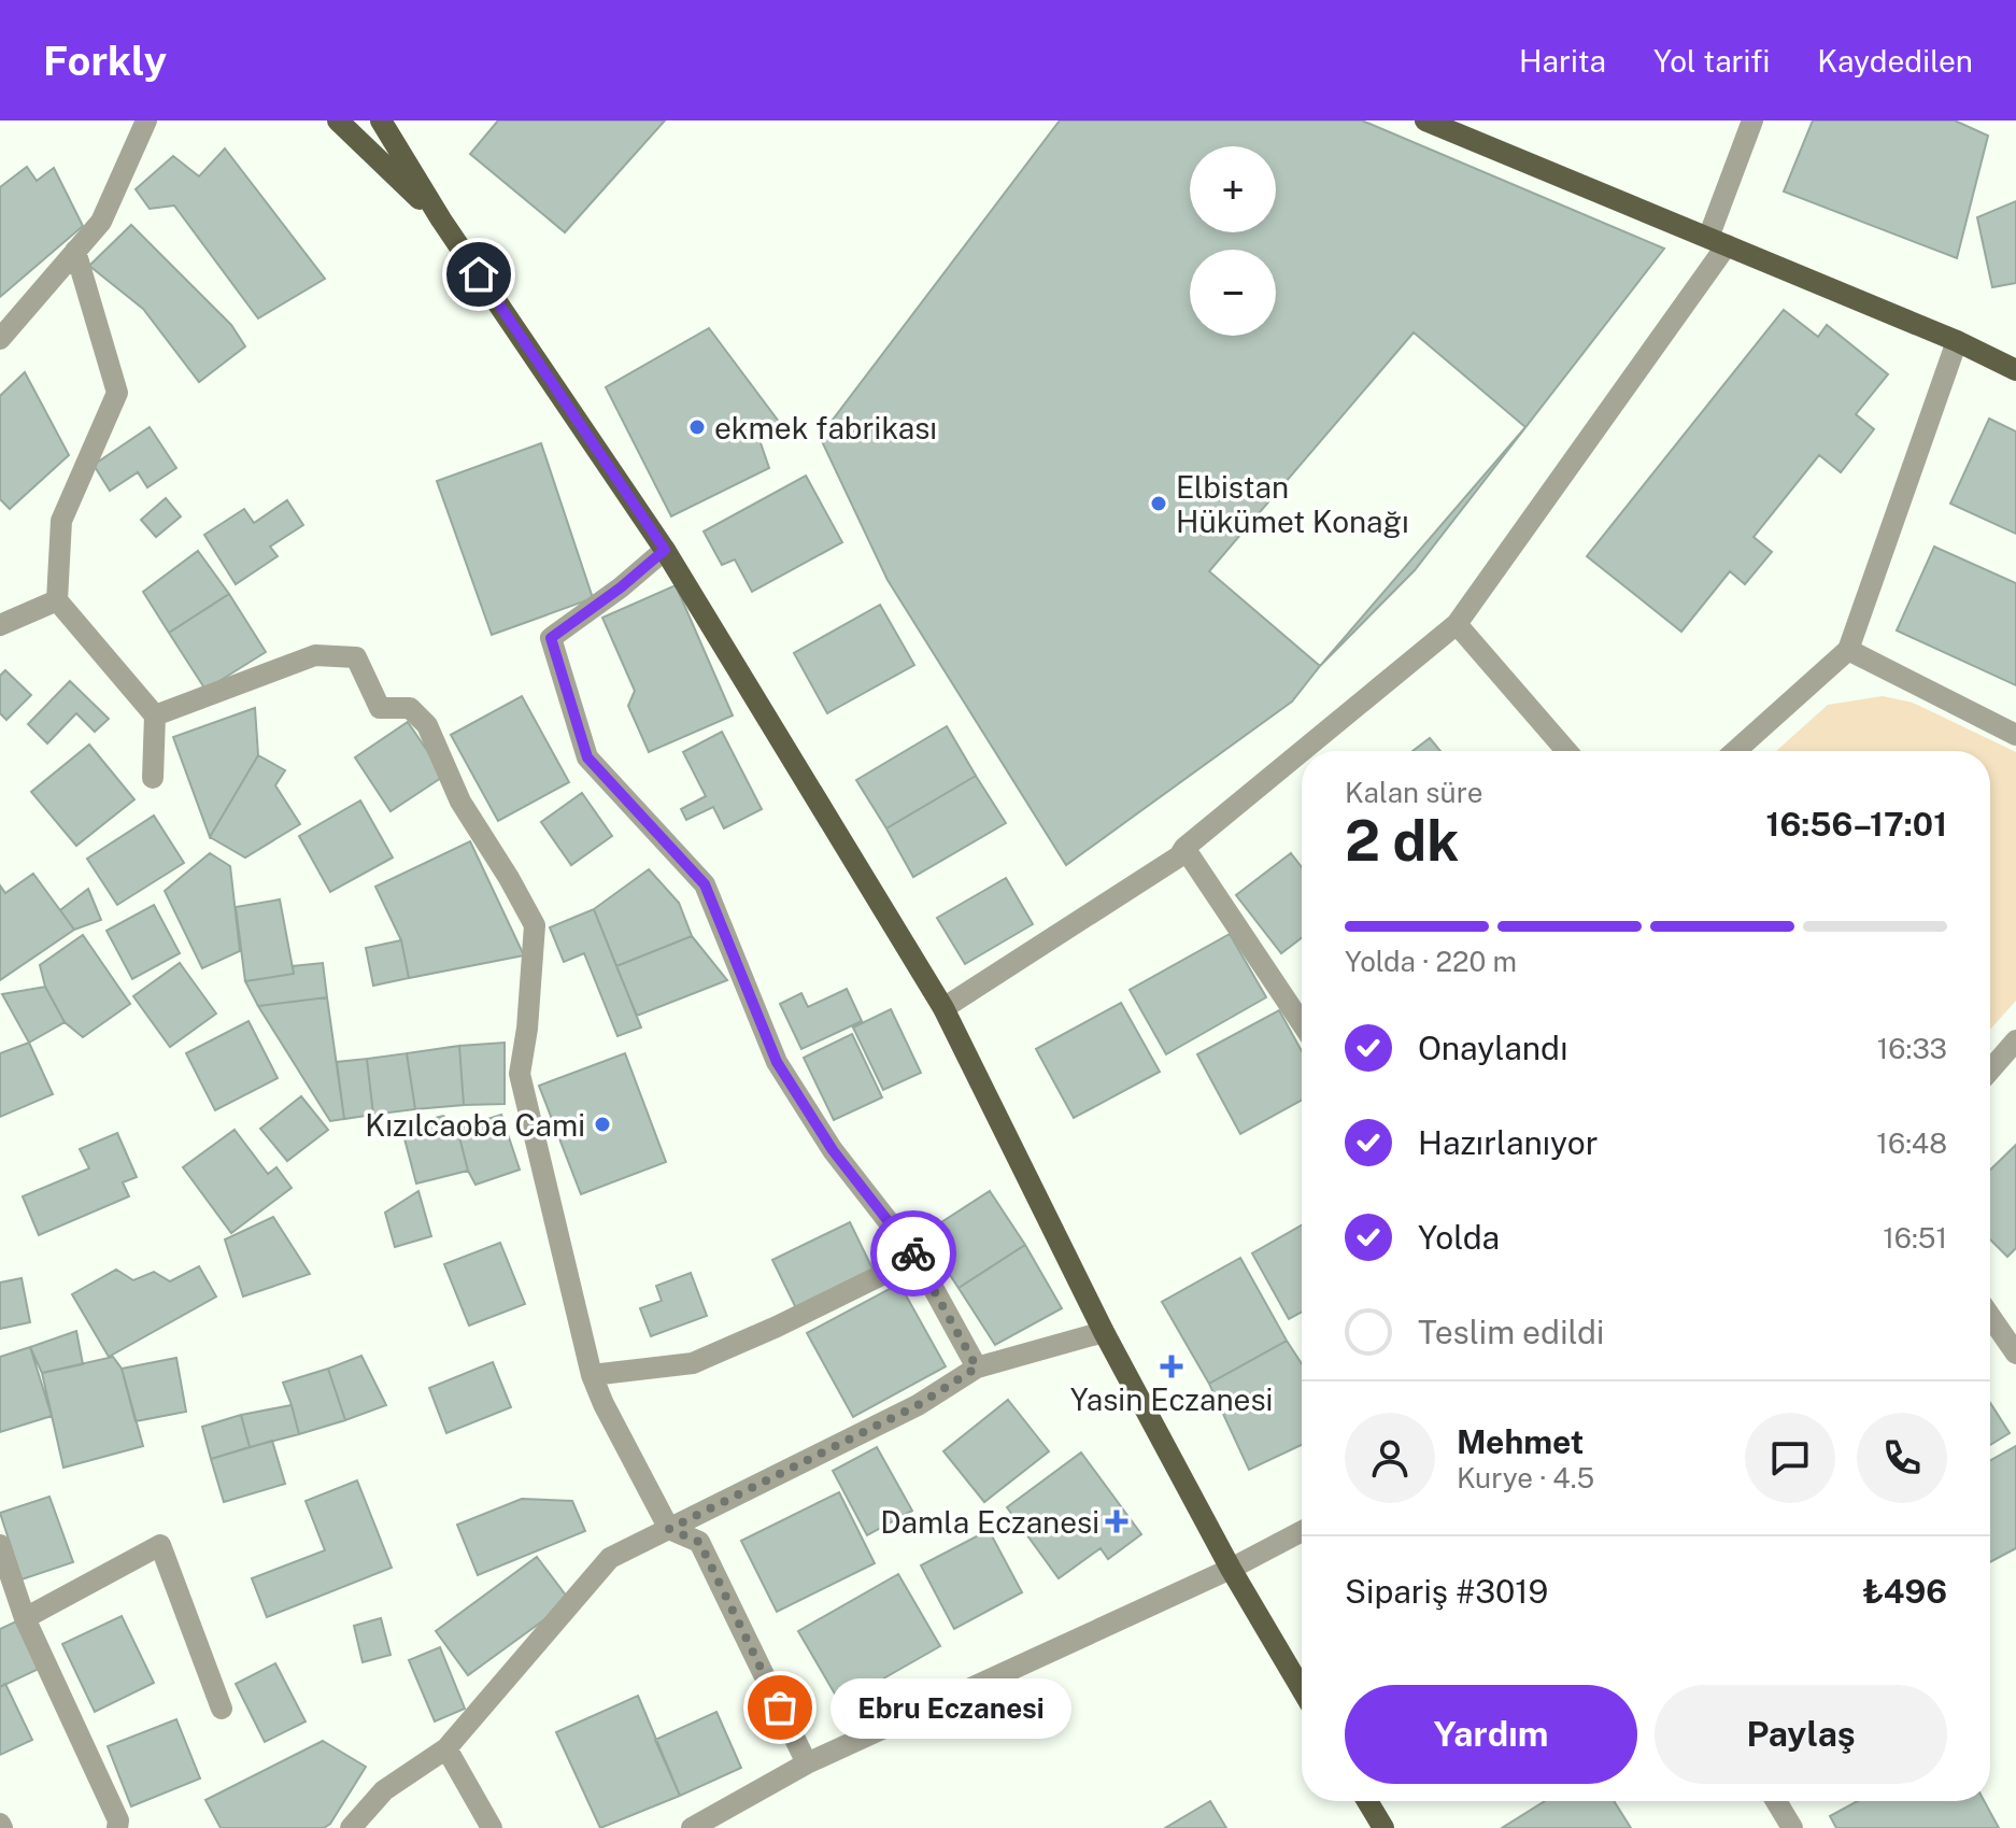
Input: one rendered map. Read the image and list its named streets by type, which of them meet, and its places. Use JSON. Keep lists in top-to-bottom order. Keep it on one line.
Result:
{"places":{"other":["ekmek fabrikası","Elbistan Hükümet Konağı","Kızılcaoba Cami","Ebru Eczanesi"],"health":["Yasin Eczanesi","Damla Eczanesi"]},"page":{"header":"Forkly","nav":["Harita","Yol tarifi","Kaydedilen"],"map_buttons":["+","−"],"heading":["2 dk","Kalan süre","16:56–17:01"],"panel":["Mehmet","Kurye · 4.5","Sipariş #3019","₺496"],"bar":"Yolda · 220 m","list":[["Onaylandı","16:33"],["Hazırlanıyor","16:48"],["Yolda","16:51"],"Teslim edildi"],"buttons":["Yardım","Paylaş"],"bubble":"Ebru Eczanesi"}}
